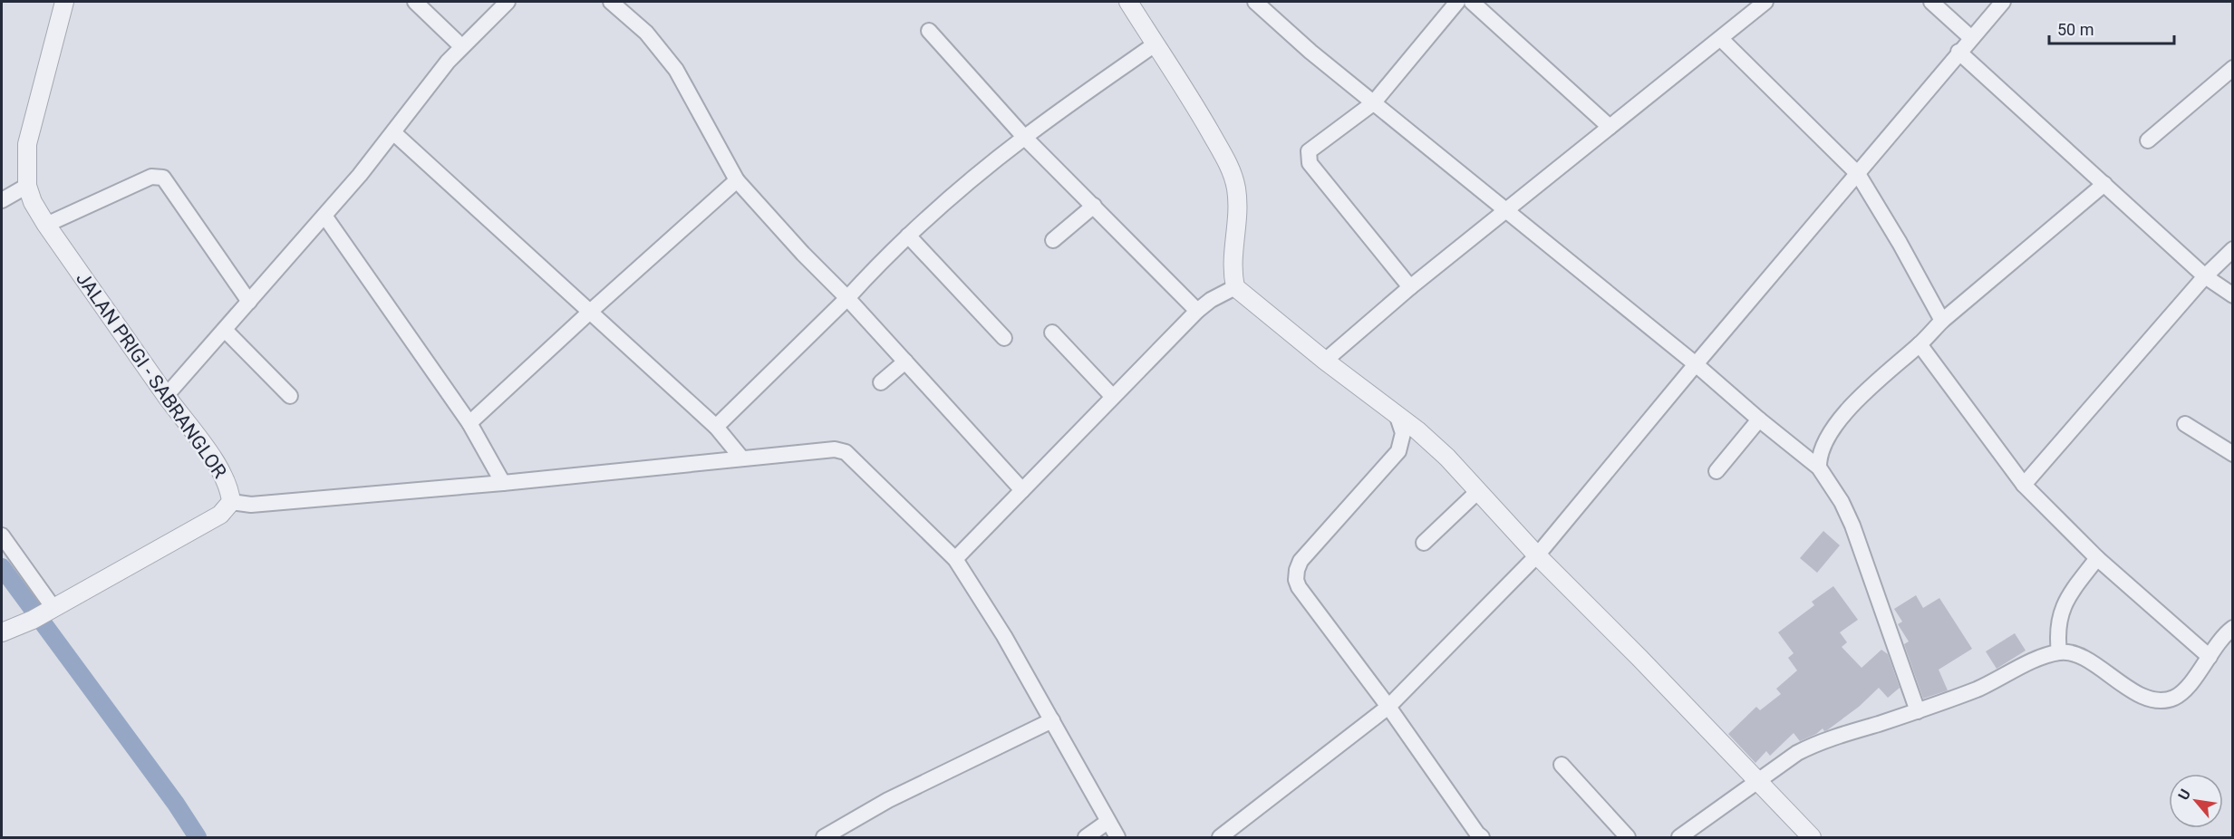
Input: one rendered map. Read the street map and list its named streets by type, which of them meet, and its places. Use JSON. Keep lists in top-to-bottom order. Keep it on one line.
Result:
{"streets":{"street":["JALAN PRIGI - SABRANGLOR"]},"scale_bar":"50 m","north":"top left"}
